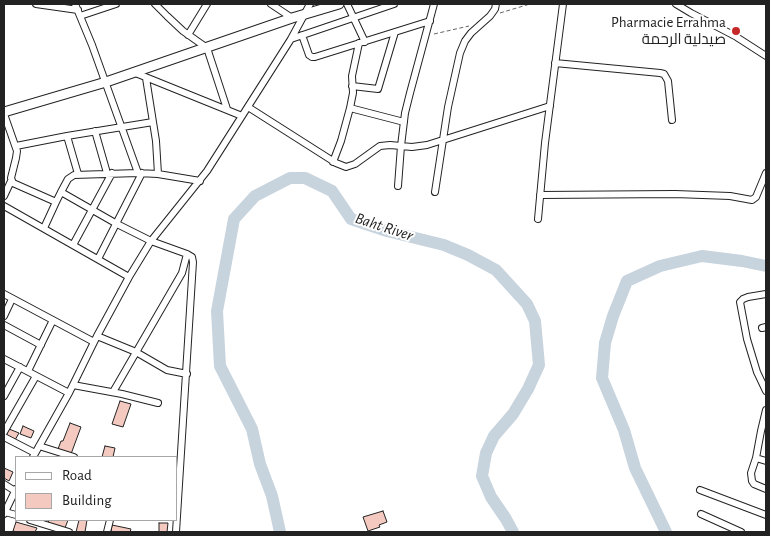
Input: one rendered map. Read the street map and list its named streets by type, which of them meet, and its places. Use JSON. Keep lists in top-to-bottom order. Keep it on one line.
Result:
{"water":["Baht River"],"places":["Pharmacie Errahma صيدلية الرحمة"],"legend":["Road","Building"]}
